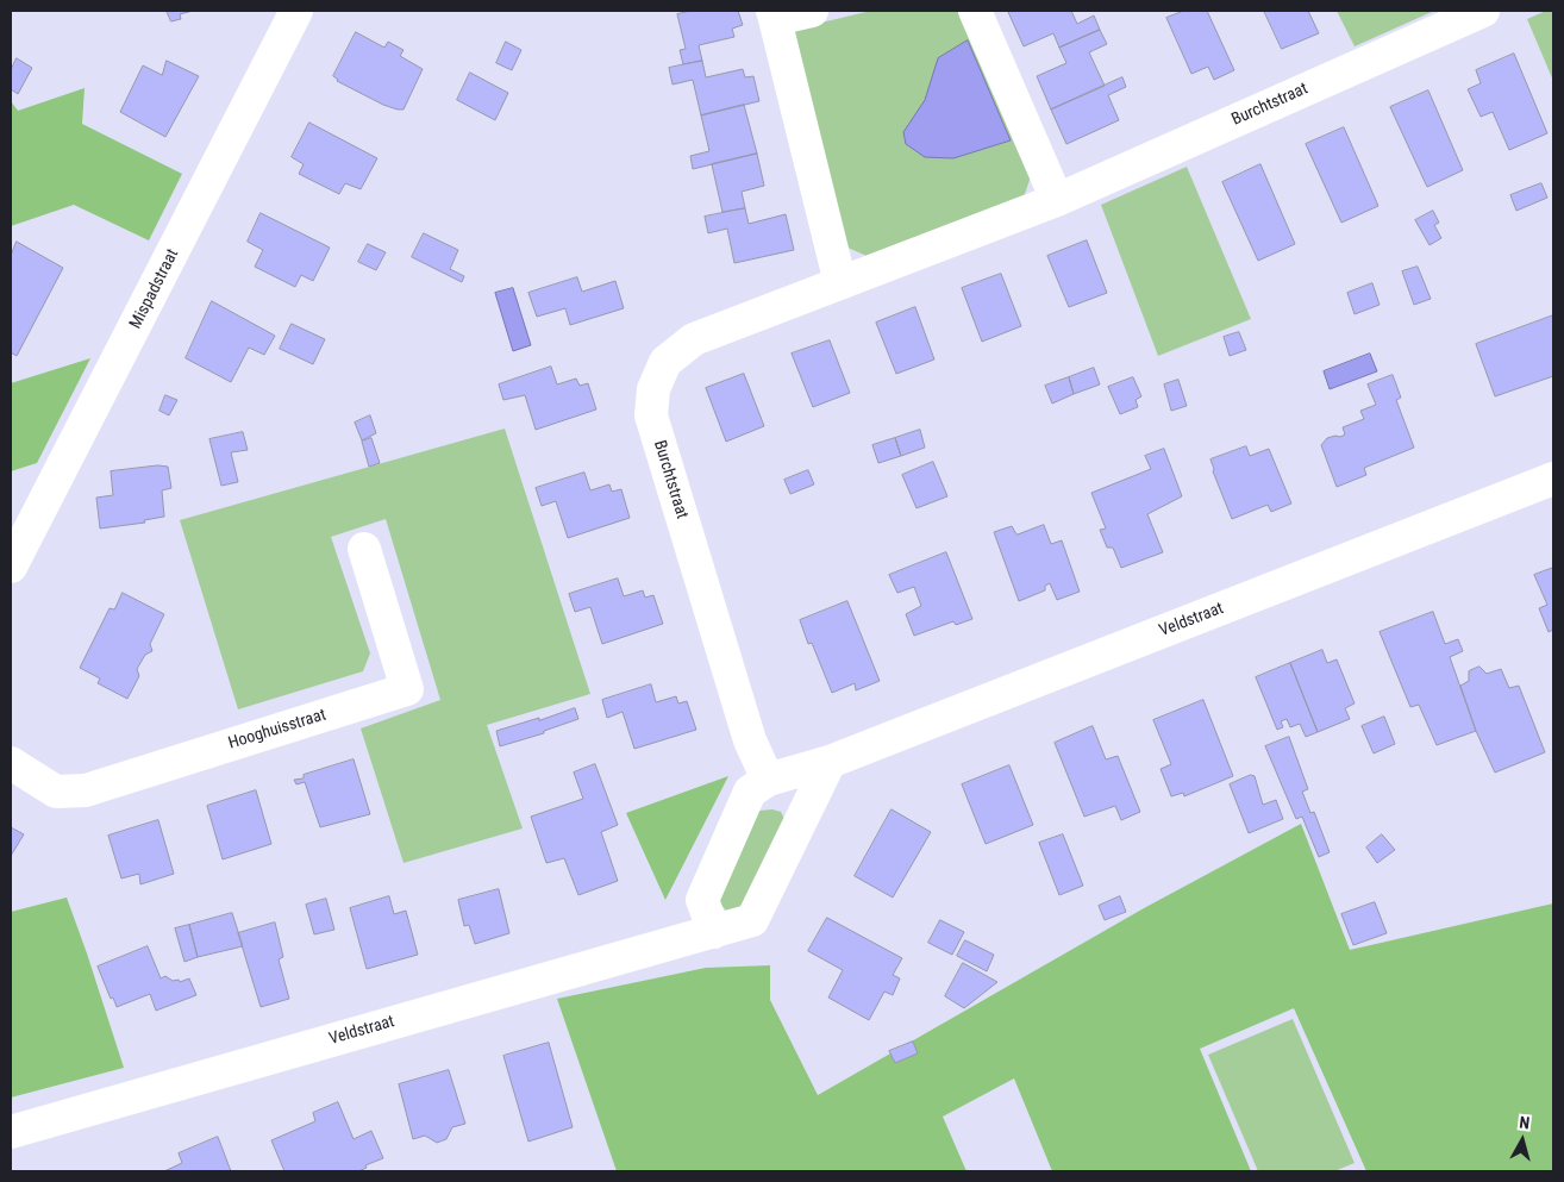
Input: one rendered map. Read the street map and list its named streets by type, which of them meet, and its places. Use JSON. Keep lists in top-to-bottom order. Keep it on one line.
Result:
{"streets":{"street":["Burchtstraat","Mispadstraat","Veldstraat","Hooghuisstraat"]},"crossings":[["Burchtstraat","Veldstraat"]],"north":"top"}
